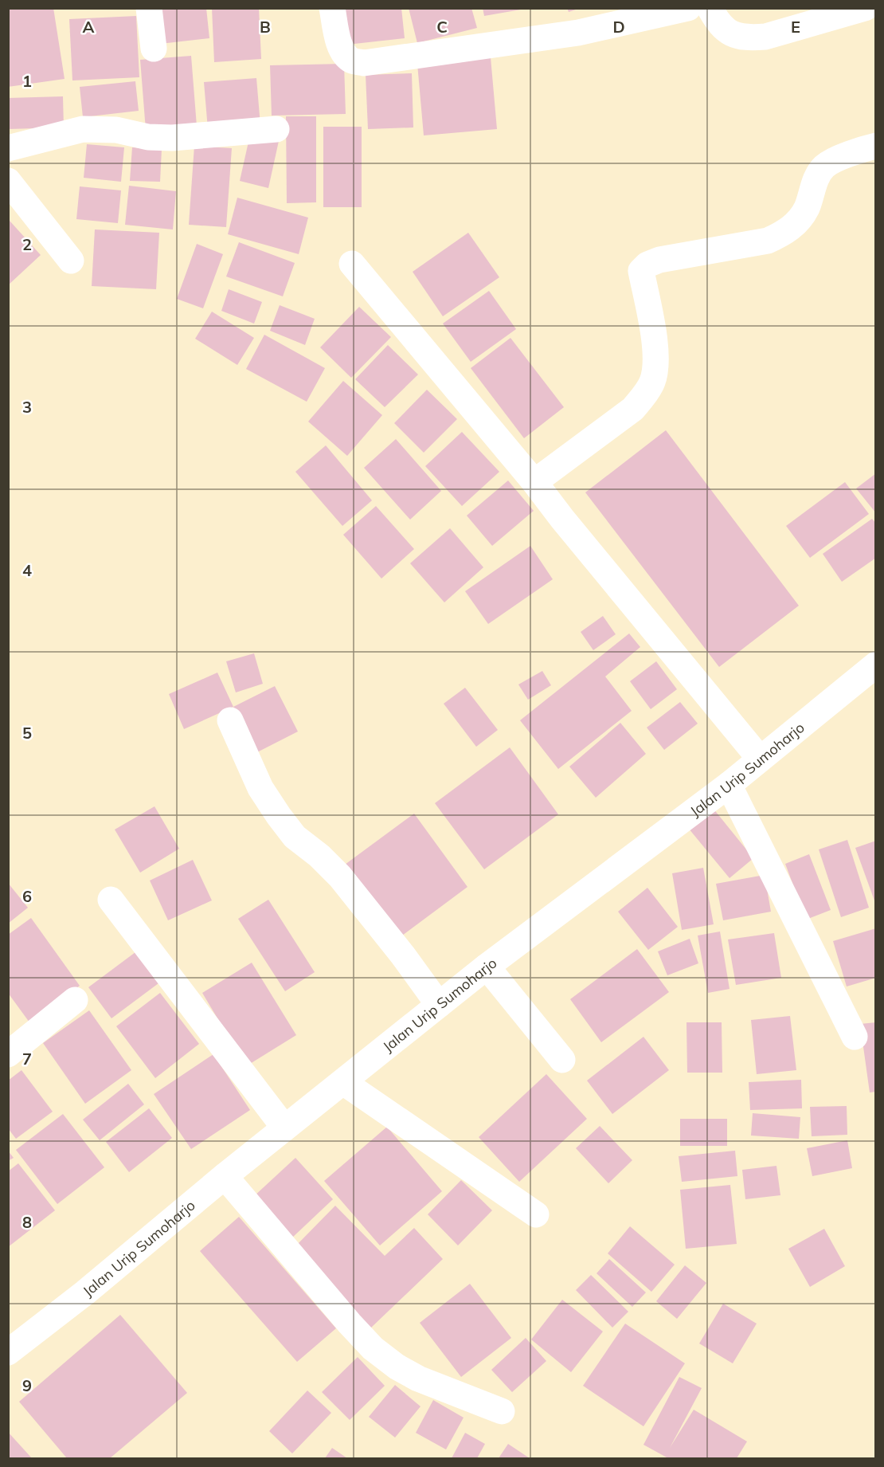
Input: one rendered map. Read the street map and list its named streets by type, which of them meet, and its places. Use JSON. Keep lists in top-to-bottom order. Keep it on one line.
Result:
{"streets":{"street":["Jalan Urip Sumoharjo"]},"grid":{"columns":["A","B","C","D","E"],"rows":["1","2","3","4","5","6","7","8","9"]}}
